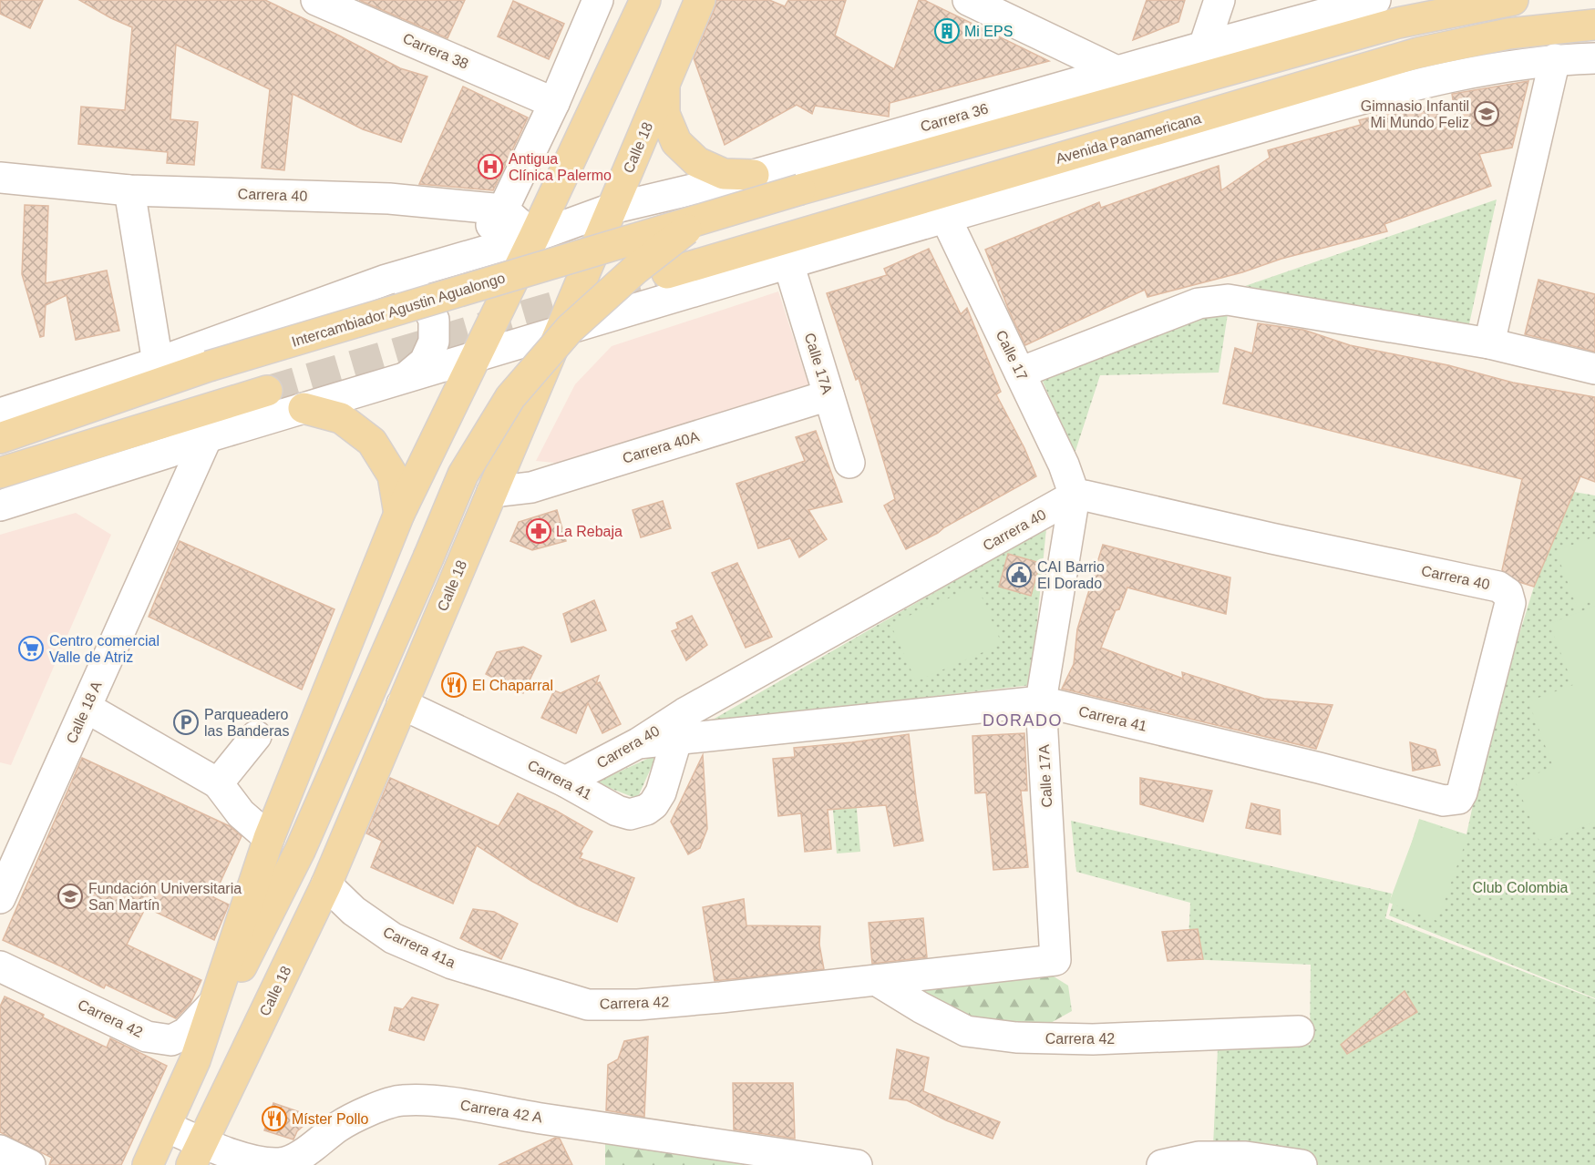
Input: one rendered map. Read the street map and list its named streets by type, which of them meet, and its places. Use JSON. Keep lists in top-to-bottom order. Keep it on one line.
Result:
{"streets":{"main road":["Avenida Panamericana","Calle 18","Intercambiador Agustin Agualongo"],"street":["Carrera 38","Carrera 36","Carrera 40","Calle 17","Calle 17A","Carrera 40A","Calle 18 A","Carrera 41","Carrera 41a","Carrera 42","Carrera 42 A"]},"crossings":[["Carrera 36","Calle 18"],["Calle 18","Carrera 40A"],["Calle 18","Carrera 41"],["Calle 18","Carrera 41a"],["Calle 18","Carrera 42 A"],["Carrera 40","Calle 17"],["Carrera 40","Calle 17A"],["Carrera 40","Carrera 41"],["Calle 17","Calle 17A"],["Calle 17A","Carrera 40A"],["Calle 17A","Carrera 41"],["Calle 17A","Carrera 42"],["Carrera 41a","Carrera 42"]],"districts":["DORADO"],"parks":["Club Colombia"],"places":{"building":["Mi EPS"],"school or university":["Gimnasio Infantil Mi Mundo Feliz","Fundación Universitaria San Martín"],"hospital":["Antigua Clínica Palermo"],"pharmacy":["La Rebaja"],"public building":["CAI Barrio El Dorado"],"supermarket":["Centro comercial Valle de Atriz"],"restaurant":["El Chaparral","Míster Pollo"],"parking":["Parqueadero las Banderas"]}}
